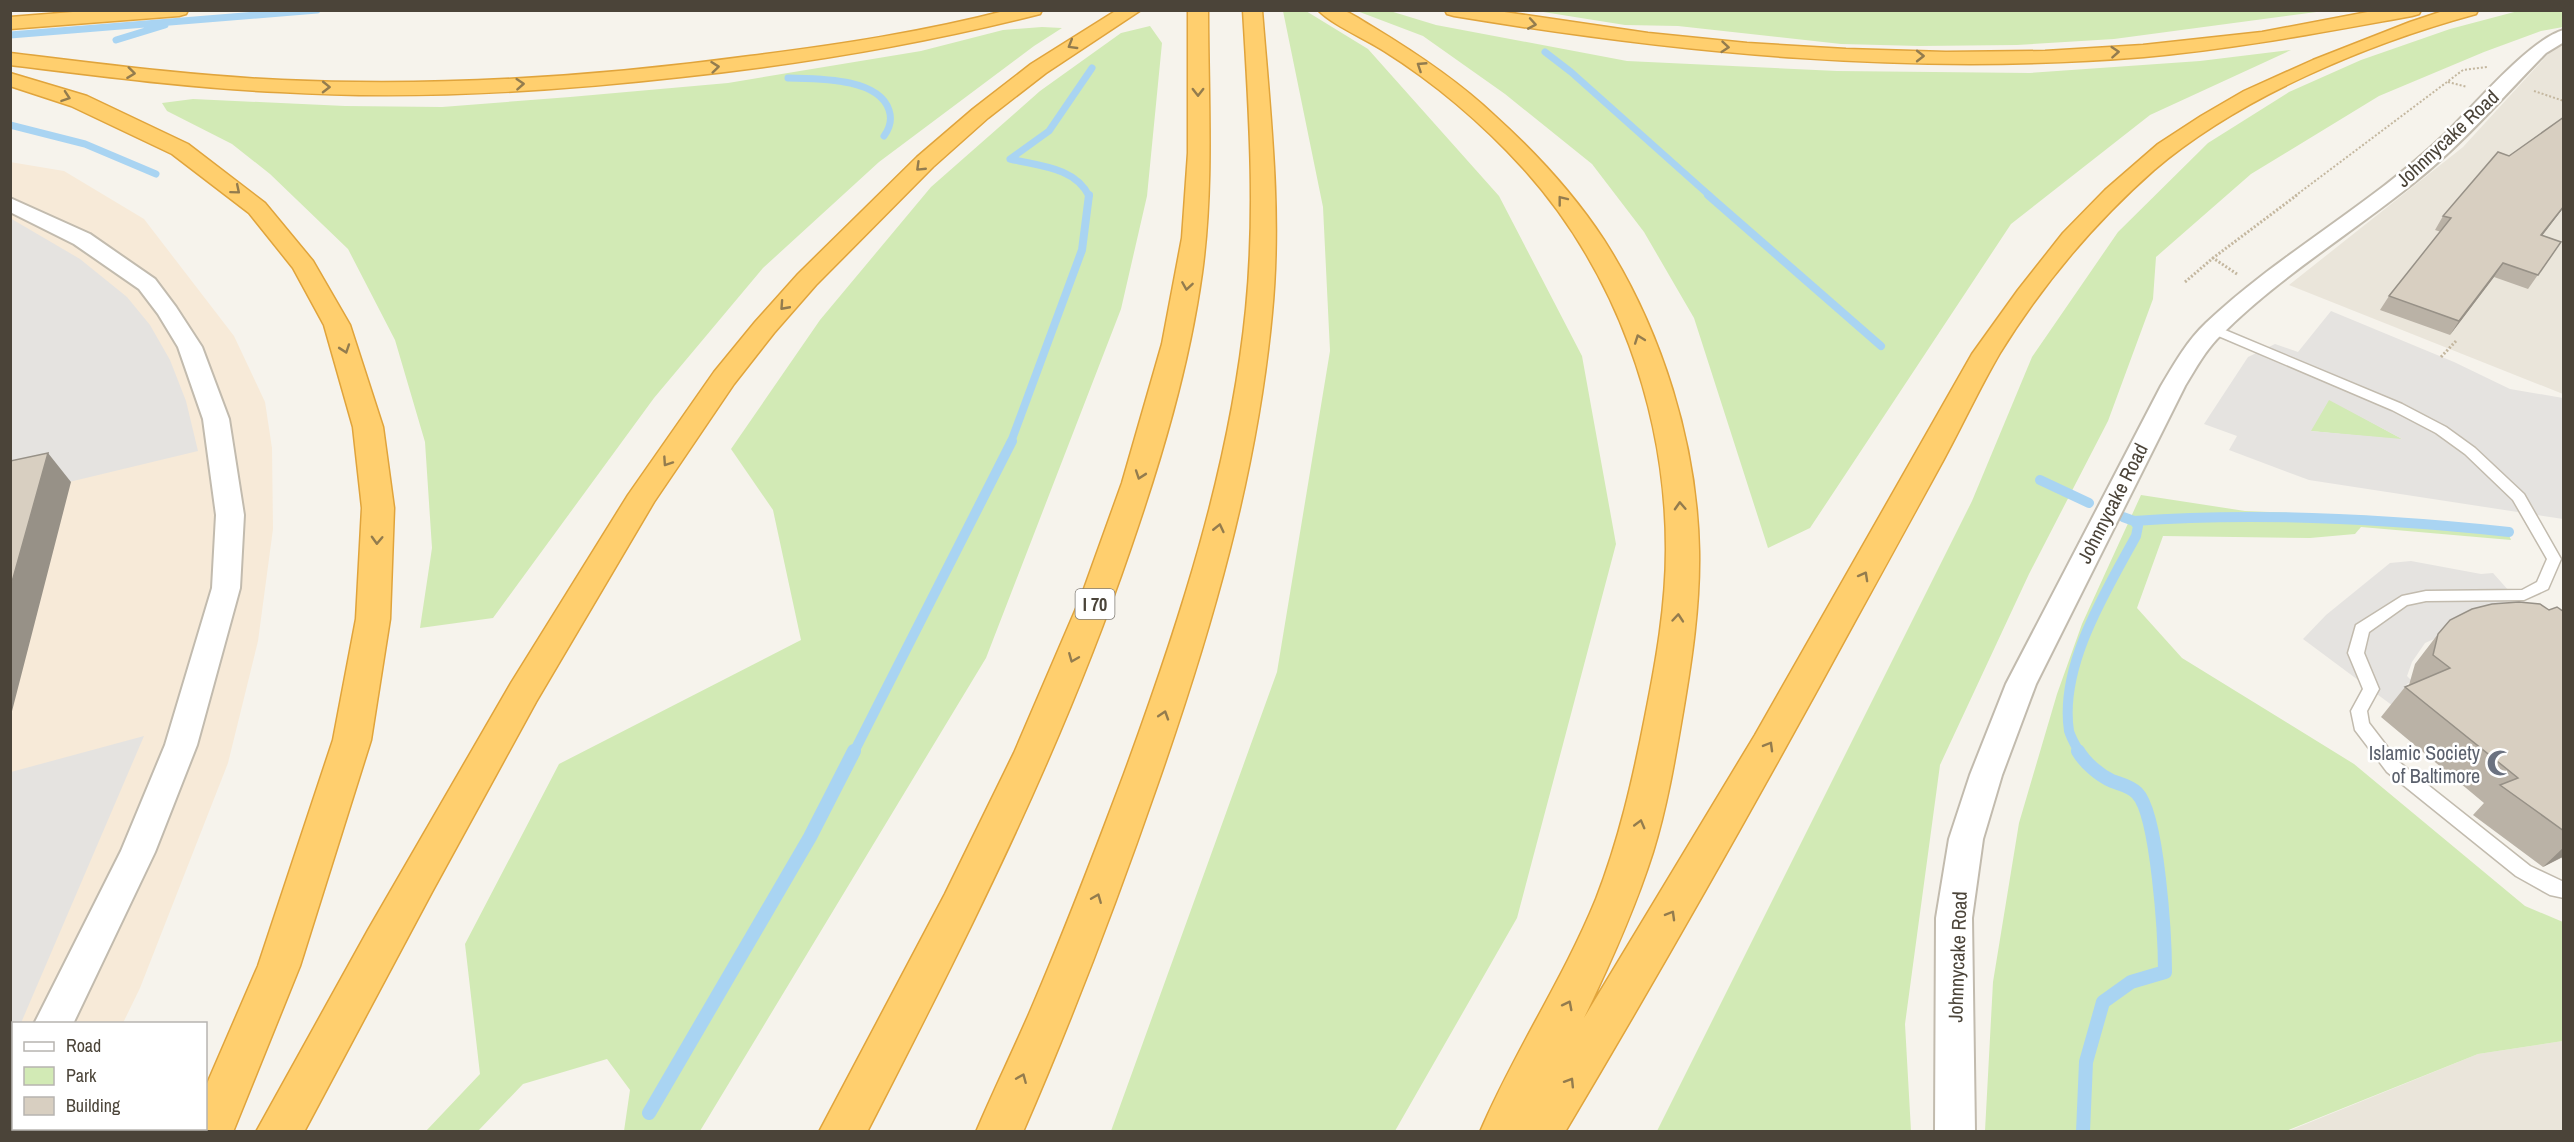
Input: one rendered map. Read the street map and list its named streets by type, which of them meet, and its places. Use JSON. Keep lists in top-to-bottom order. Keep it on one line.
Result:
{"streets":{"highway":["I 70"],"street":["Johnnycake Road"]},"places":{"mosque":["Islamic Society of Baltimore"]},"legend":["Road","Park","Building"]}
